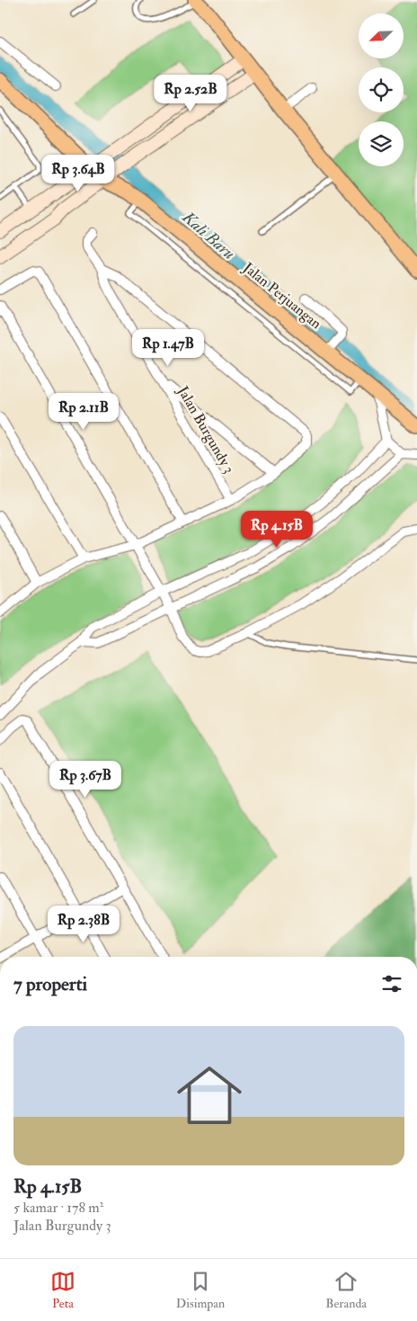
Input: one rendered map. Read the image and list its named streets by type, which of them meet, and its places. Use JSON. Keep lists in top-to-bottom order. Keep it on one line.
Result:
{"streets":{"main road":["Jalan Perjuangan"],"street":["Jalan Burgundy 3"]},"water":["Kali Baru"],"north":"bottom left","page":{"price":["Rp 2.52B","Rp 3.64B","Rp 1.47B","Rp 2.11B","Rp 4.15B","Rp 3.67B","Rp 2.38B"],"heading":"7 properti","list":[{"name":"Rp 4.15B","note":"5 kamar · 178 m² · Jalan Burgundy 3"}],"tabs":["Peta","Disimpan","Beranda"]}}
